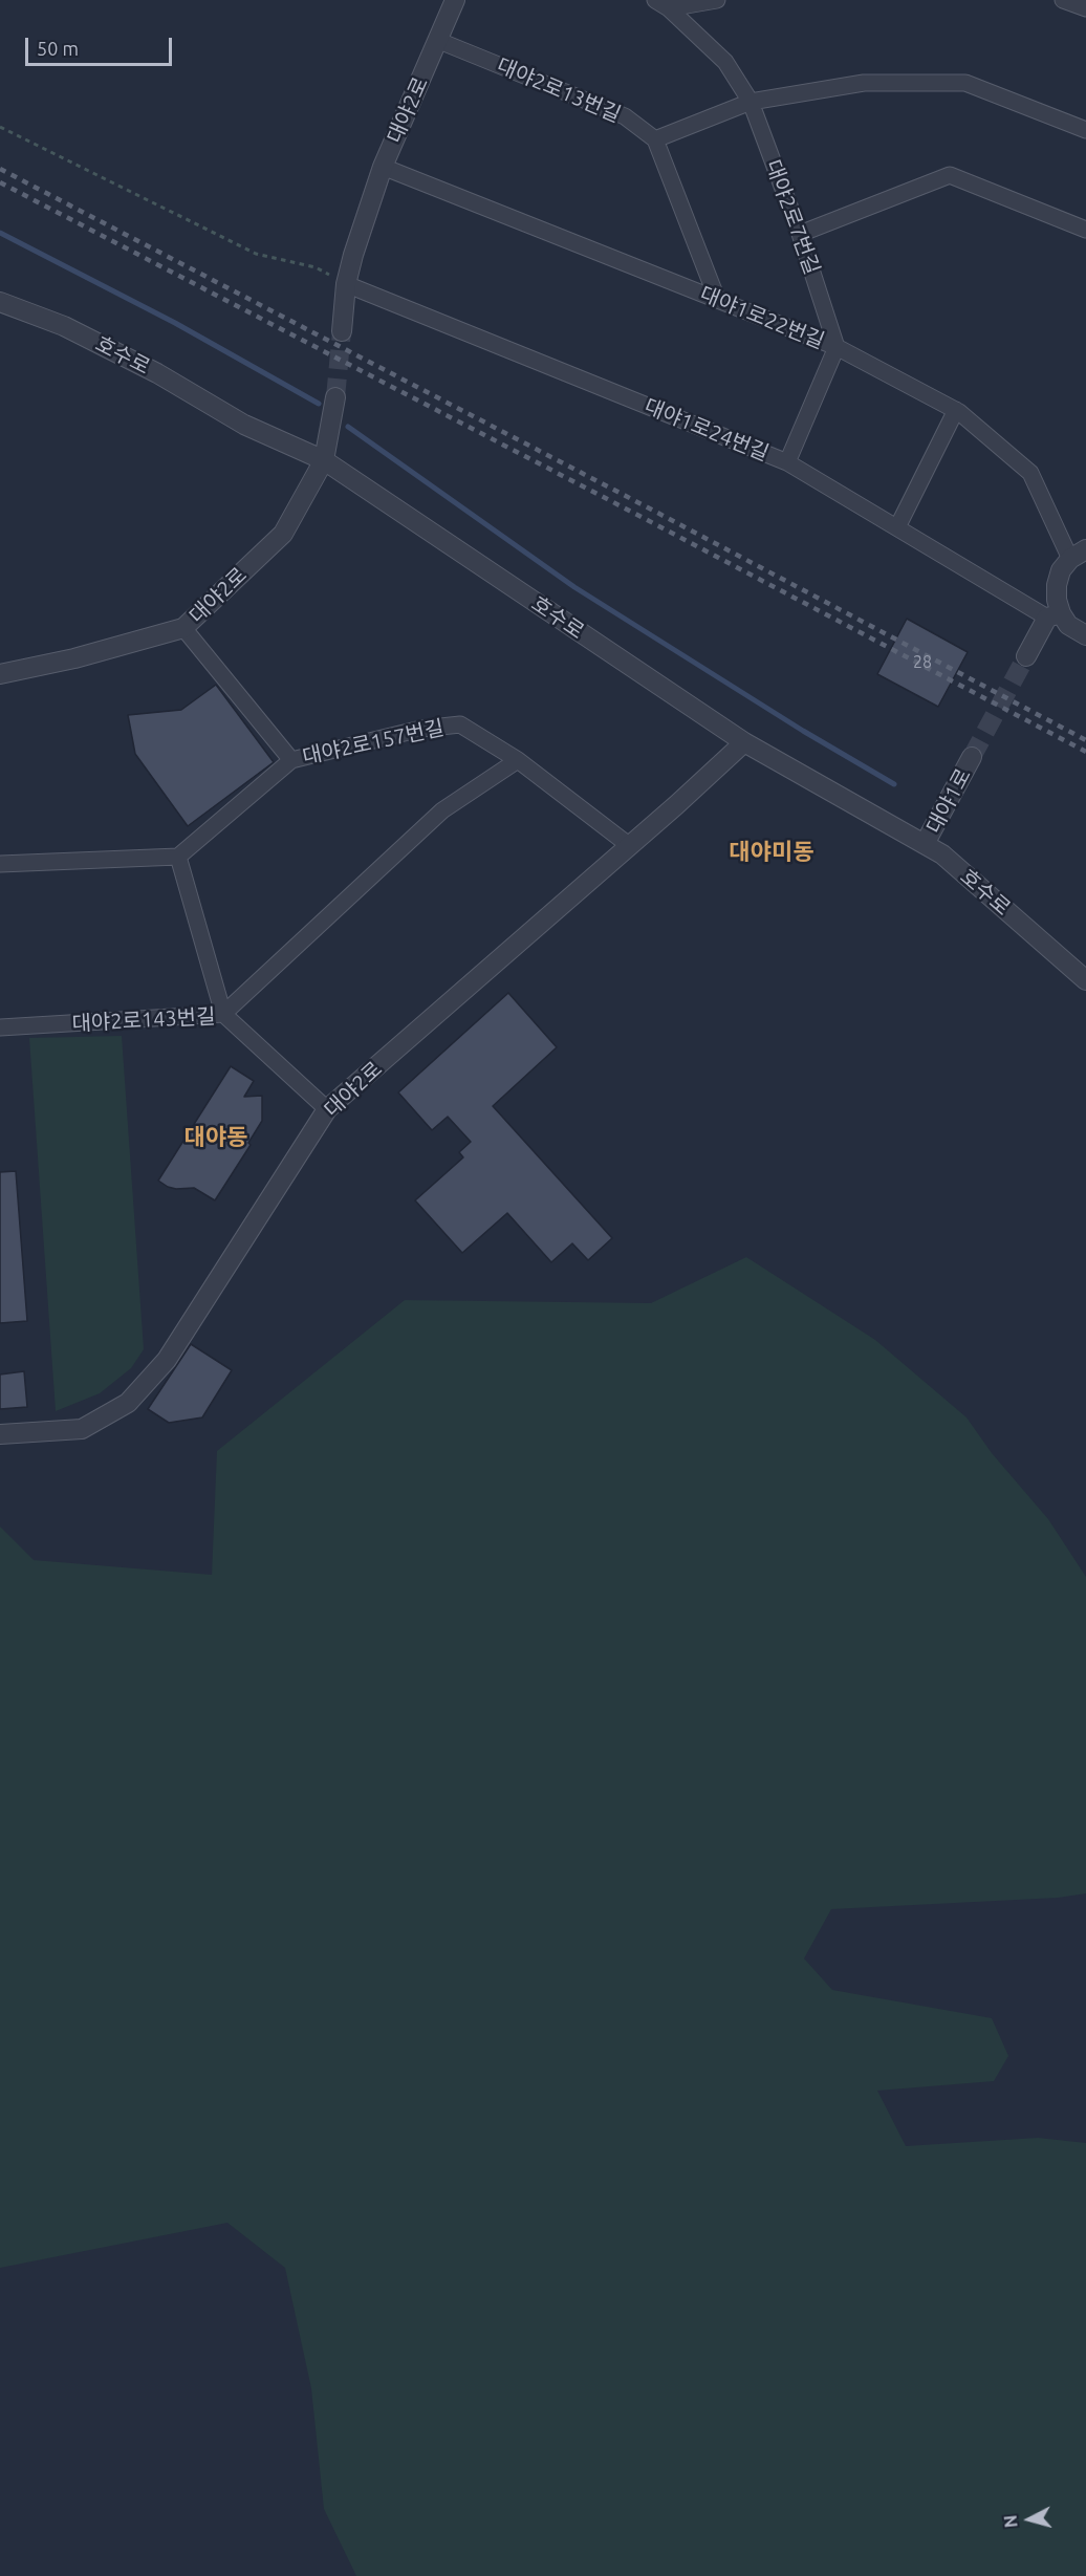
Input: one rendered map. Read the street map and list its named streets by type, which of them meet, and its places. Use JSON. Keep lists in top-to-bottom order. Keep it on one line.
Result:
{"streets":{"street":["대야2로13번길","대야2로","대야2로7번길","대야1로22번길","호수로","대야1로24번길","대야2로157번길","대야1로","대야2로143번길"]},"crossings":[["대야2로13번길","대야2로"],["대야2로","대야1로22번길"],["대야2로","호수로"],["대야2로","대야1로24번길"],["대야2로","대야2로157번길"],["대야2로","대야2로143번길"],["대야2로7번길","대야1로22번길"],["호수로","대야1로"]],"districts":["대야미동","대야동"],"house_numbers":["28"],"scale_bar":"50 m","north":"left"}
